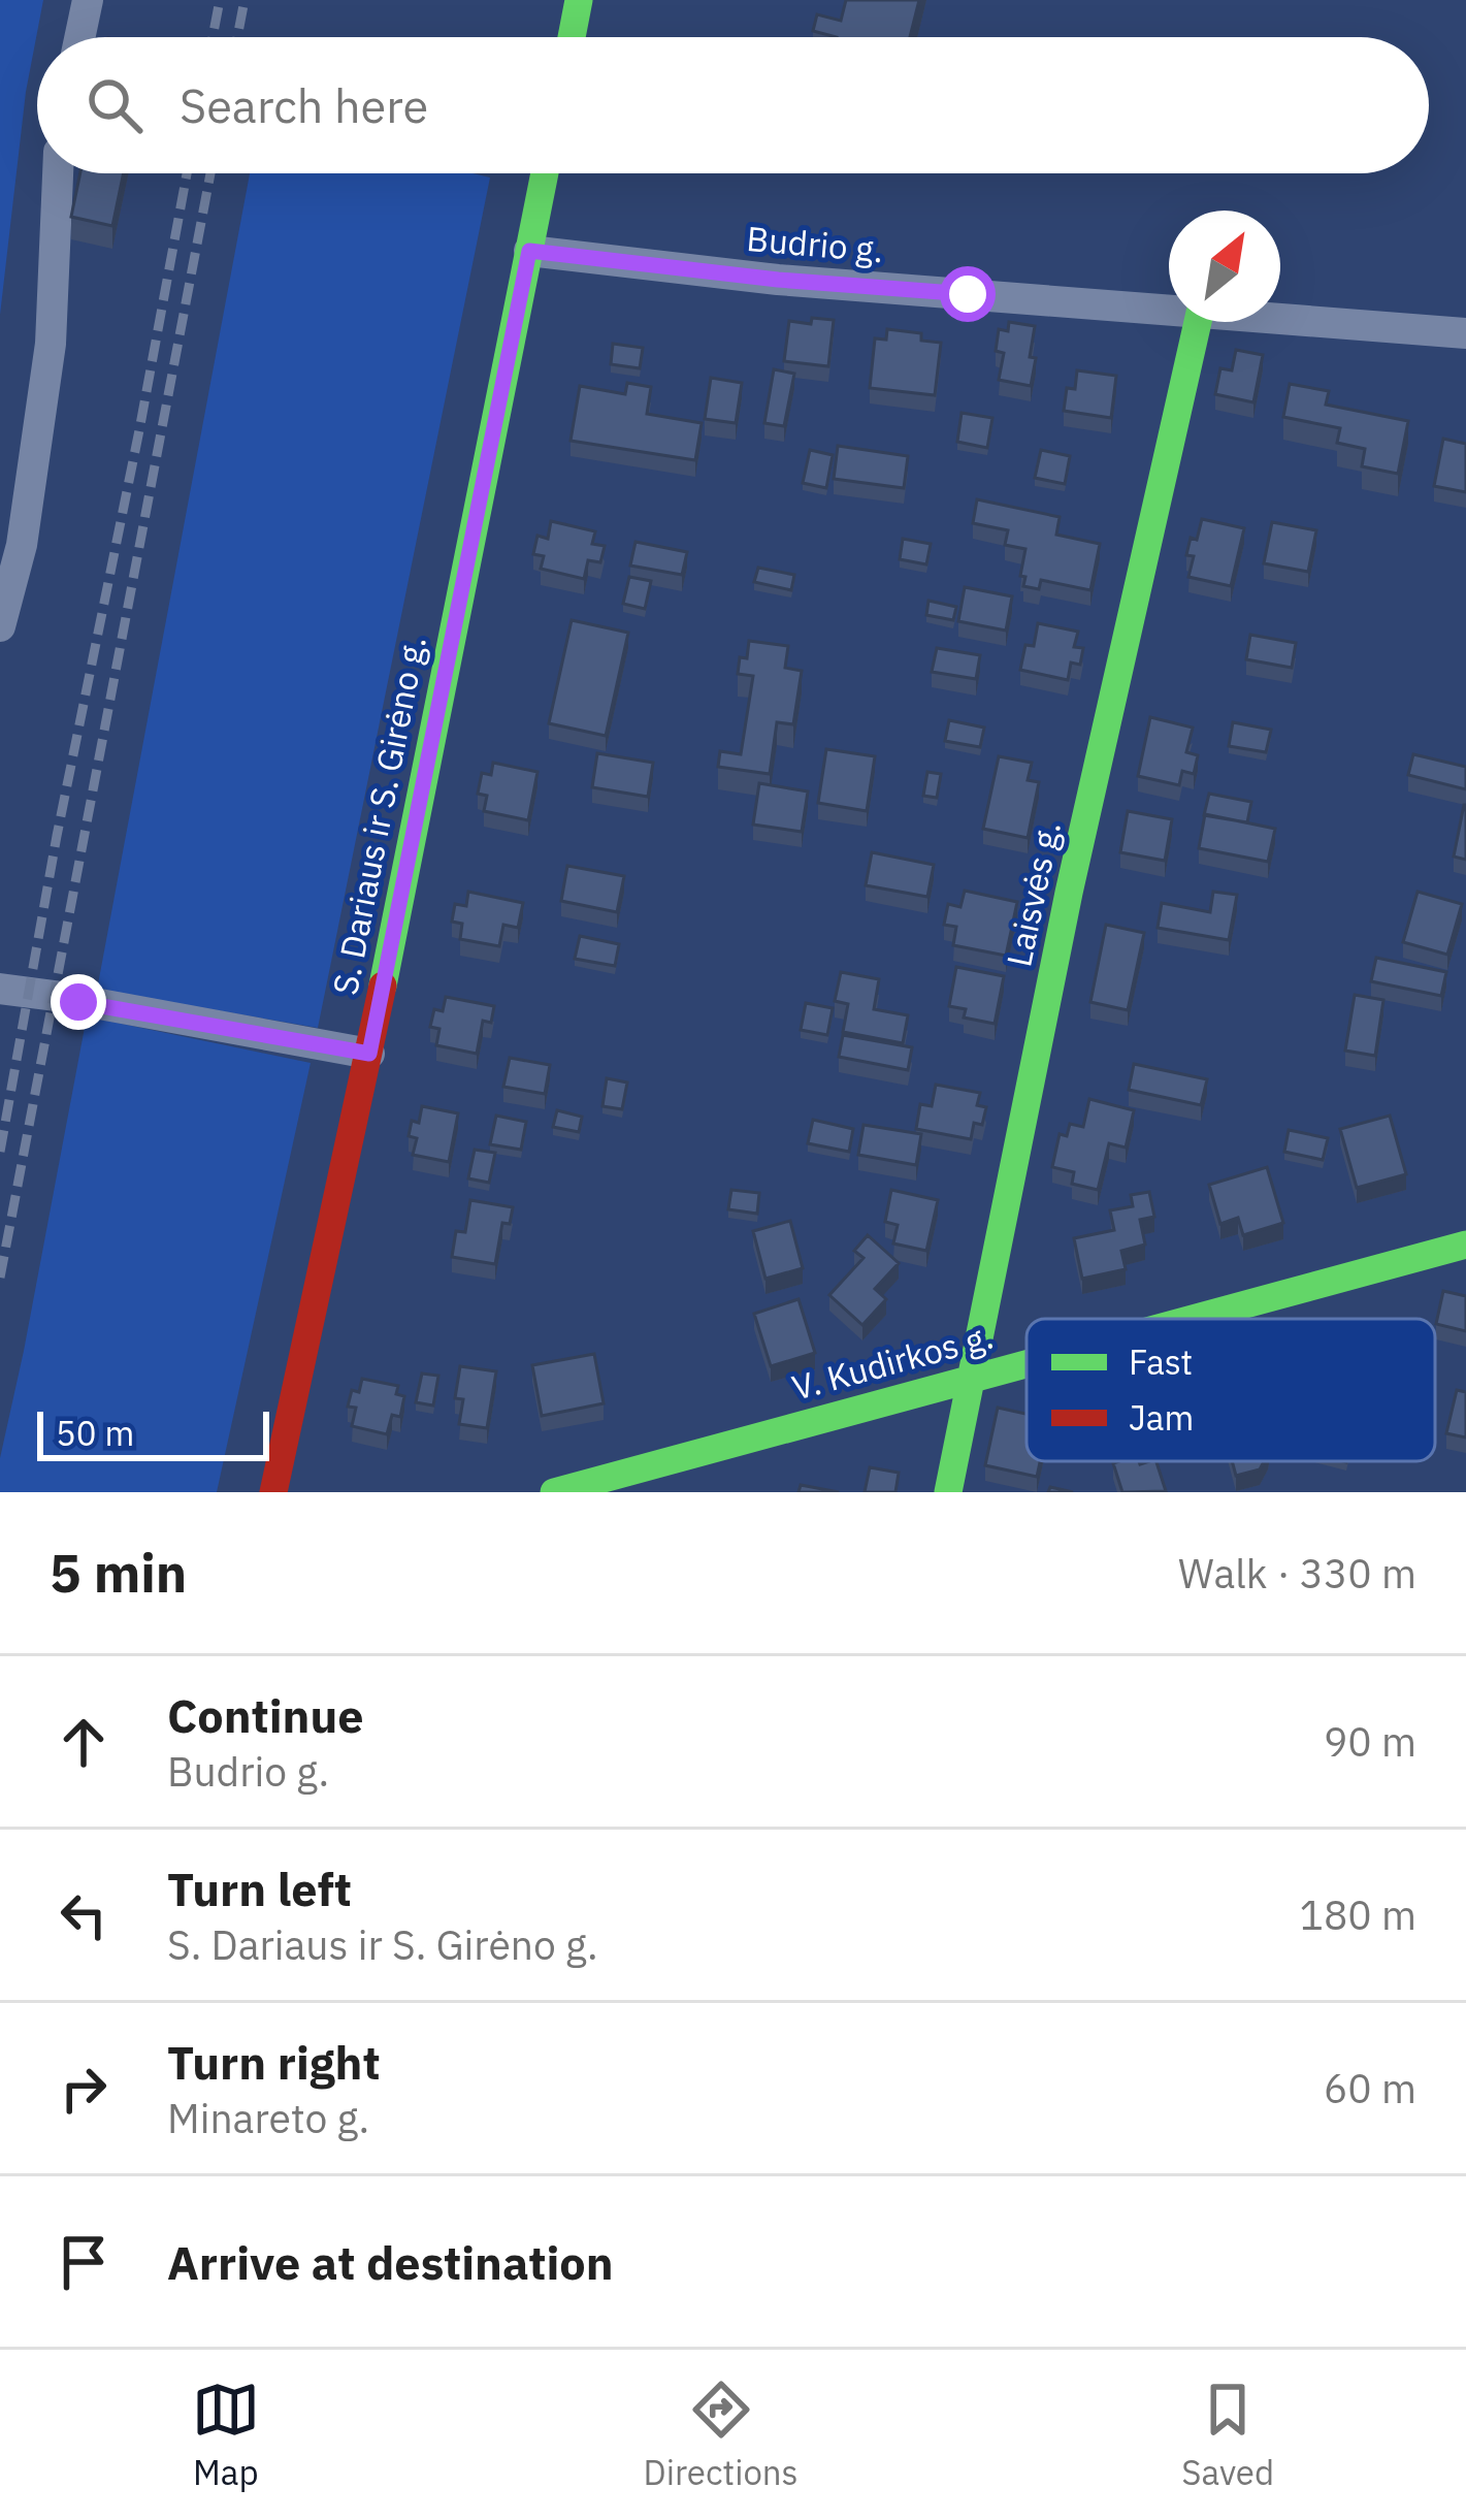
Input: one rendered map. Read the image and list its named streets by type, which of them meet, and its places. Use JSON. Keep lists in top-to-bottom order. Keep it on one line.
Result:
{"streets":{"street":["Budrio g.","S. Dariaus ir S. Girėno g.","Laisvės g.","V. Kudirkos g."]},"crossings":[["Budrio g.","S. Dariaus ir S. Girėno g."],["Laisvės g.","V. Kudirkos g."]],"legend":["Fast","Jam"],"scale_bar":"50 m","north":"top right","page":{"search":"Search here","scale":"50 m","heading":["5 min","Walk · 330 m"],"list":[["Continue","Budrio g.","90 m"],["Turn left","S. Dariaus ir S. Girėno g.","180 m"],["Turn right","Minareto g.","60 m"],"Arrive at destination"],"nav":["Map","Directions","Saved"]}}
